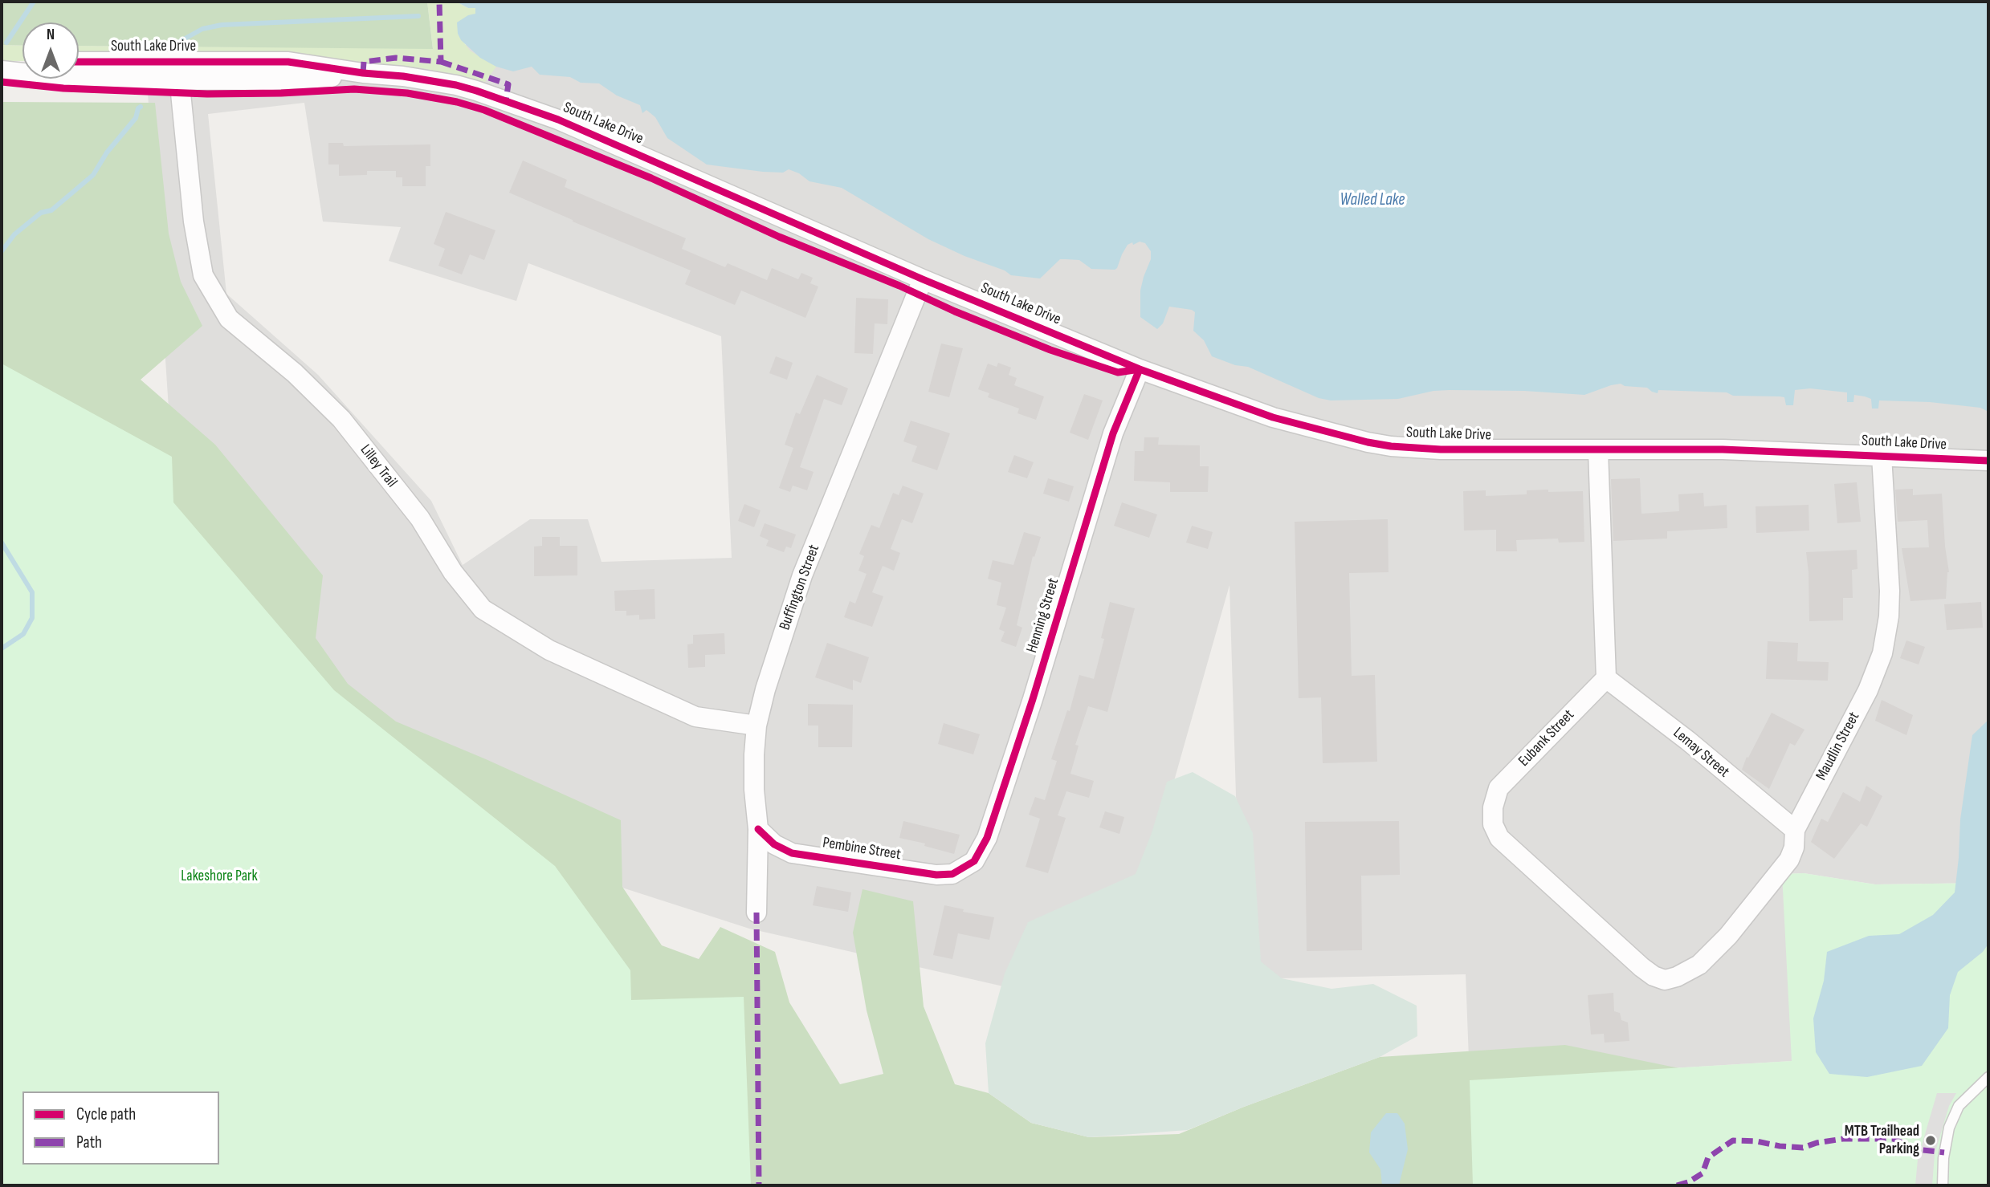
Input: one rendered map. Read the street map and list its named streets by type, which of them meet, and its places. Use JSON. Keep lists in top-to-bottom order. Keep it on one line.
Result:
{"streets":{"street":["South Lake Drive","Lilley Trail","Buffington Street","Henning Street","Eubank Street","Maudlin Street","Lemay Street","Pembine Street"]},"crossings":[["South Lake Drive","Lilley Trail"],["South Lake Drive","Buffington Street"],["South Lake Drive","Henning Street"],["South Lake Drive","Maudlin Street"],["Lilley Trail","Buffington Street"],["Buffington Street","Pembine Street"],["Henning Street","Pembine Street"],["Eubank Street","Maudlin Street"],["Eubank Street","Lemay Street"],["Maudlin Street","Lemay Street"]],"water":["Walled Lake"],"parks":["Lakeshore Park"],"places":["MTB Trailhead Parking"],"legend":["Cycle path","Path"],"north":"top"}
